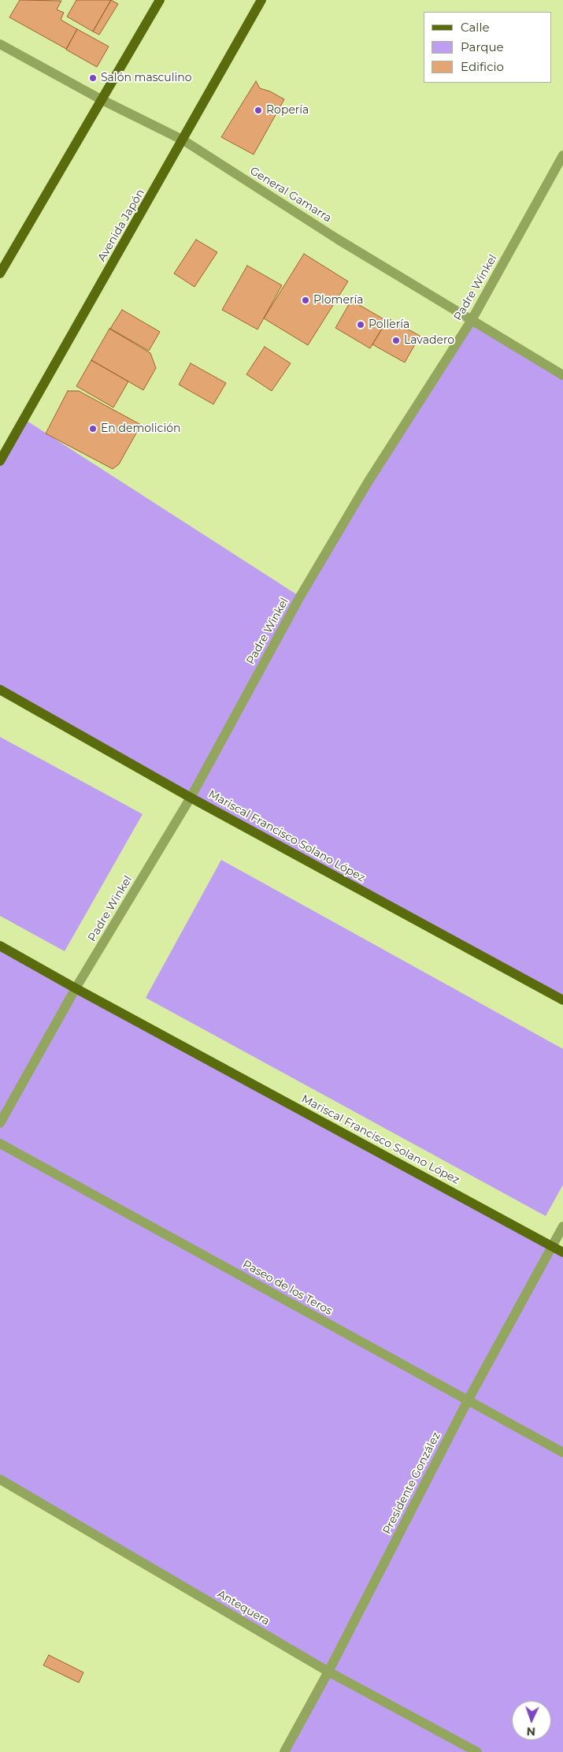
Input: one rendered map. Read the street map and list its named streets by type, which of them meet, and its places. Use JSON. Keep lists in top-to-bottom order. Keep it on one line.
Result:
{"streets":{"main road":["Avenida Japón","Mariscal Francisco Solano López"],"street":["General Gamarra","Padre Winkel","Paseo de los Teros","Presidente González","Antequera"]},"crossings":[["General Gamarra","Avenida Japón"],["General Gamarra","Padre Winkel"],["Padre Winkel","Mariscal Francisco Solano López"],["Mariscal Francisco Solano López","Presidente González"],["Paseo de los Teros","Presidente González"],["Presidente González","Antequera"]],"places":["Salón masculino","Ropería","Plomería","Pollería","Lavadero","En demolición"],"legend":["Calle","Parque","Edificio"],"north":"bottom"}
